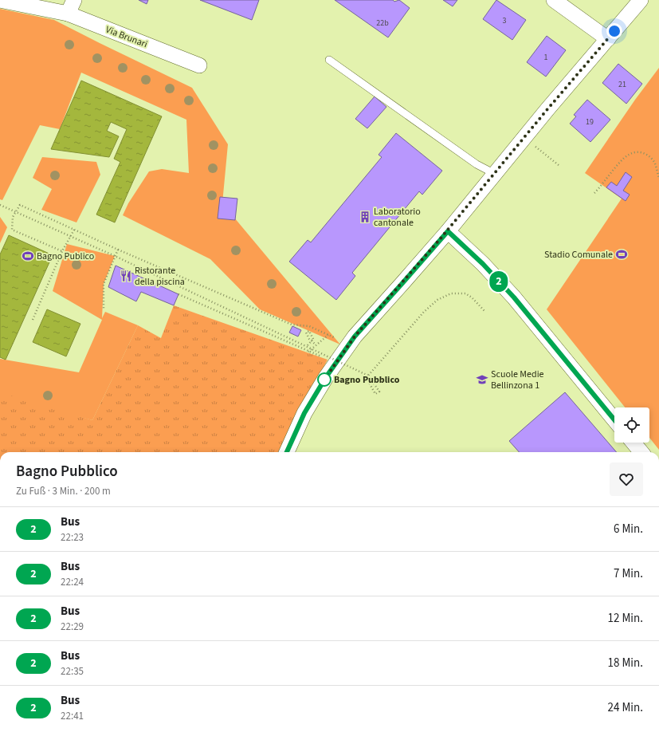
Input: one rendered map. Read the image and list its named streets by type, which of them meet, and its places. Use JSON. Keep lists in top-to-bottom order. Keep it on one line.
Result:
{"streets":{"street":["Via Brunari"]},"places":{"building":["Laboratorio cantonale"],"sports":["Stadio Comunale","Bagno Publico"],"restaurant":["Ristorante della piscina"],"other":["Bagno Pubblico"],"school or university":["Scuole Medie Bellinzona 1"]},"lines":["bus line 2"],"house_numbers":["3","22b","1","21","19"],"page":{"on_map":"2","heading":["Bagno Pubblico","Zu Fuß · 3 Min. · 200 m"],"list":[{"mark":"2","name":"Bus","note":"22:23","value":"6 Min."},{"mark":"2","name":"Bus","note":"22:24","value":"7 Min."},{"mark":"2","name":"Bus","note":"22:29","value":"12 Min."},{"mark":"2","name":"Bus","note":"22:35","value":"18 Min."},{"mark":"2","name":"Bus","note":"22:41","value":"24 Min."}]}}
